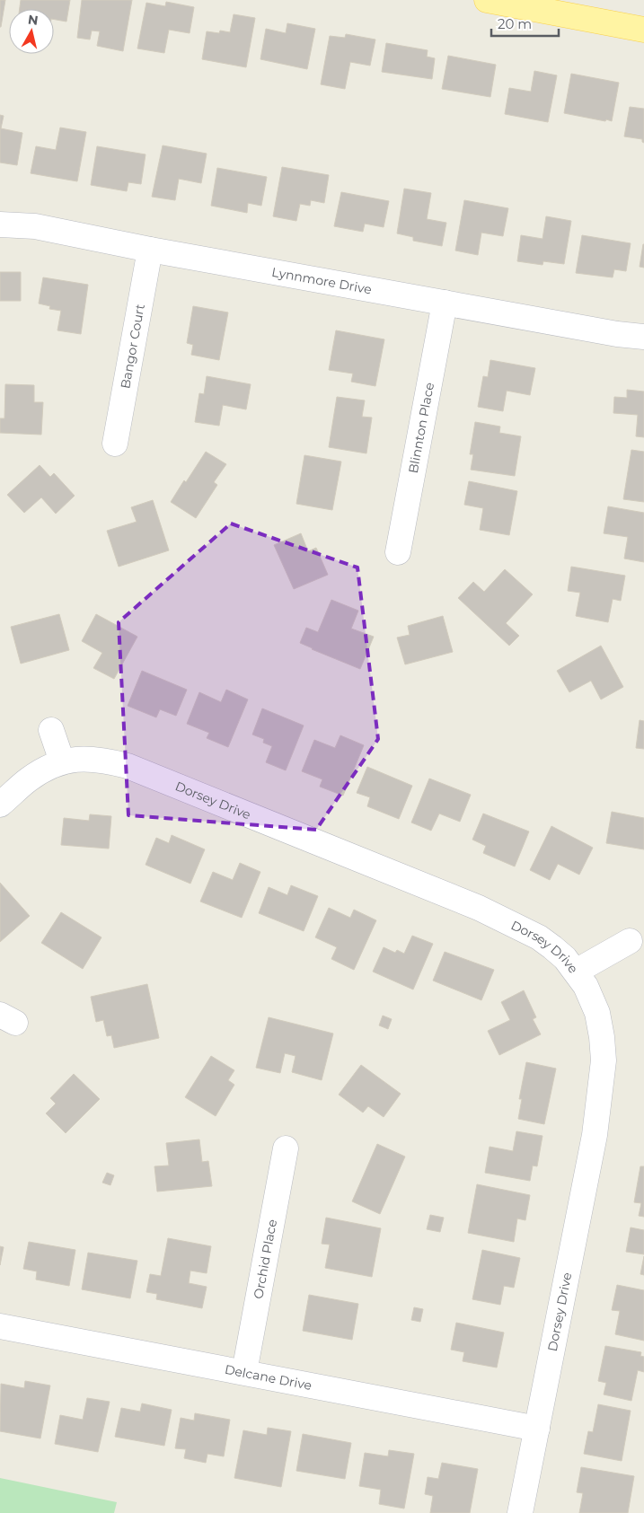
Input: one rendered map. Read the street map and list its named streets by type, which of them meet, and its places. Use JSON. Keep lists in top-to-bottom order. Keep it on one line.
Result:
{"streets":{"street":["Lynnmore Drive","Bangor Court","Blinnton Place","Dorsey Drive","Orchid Place","Delcane Drive"]},"crossings":[["Lynnmore Drive","Bangor Court"],["Lynnmore Drive","Blinnton Place"],["Dorsey Drive","Delcane Drive"],["Orchid Place","Delcane Drive"]],"scale_bar":"20 m","north":"top"}
